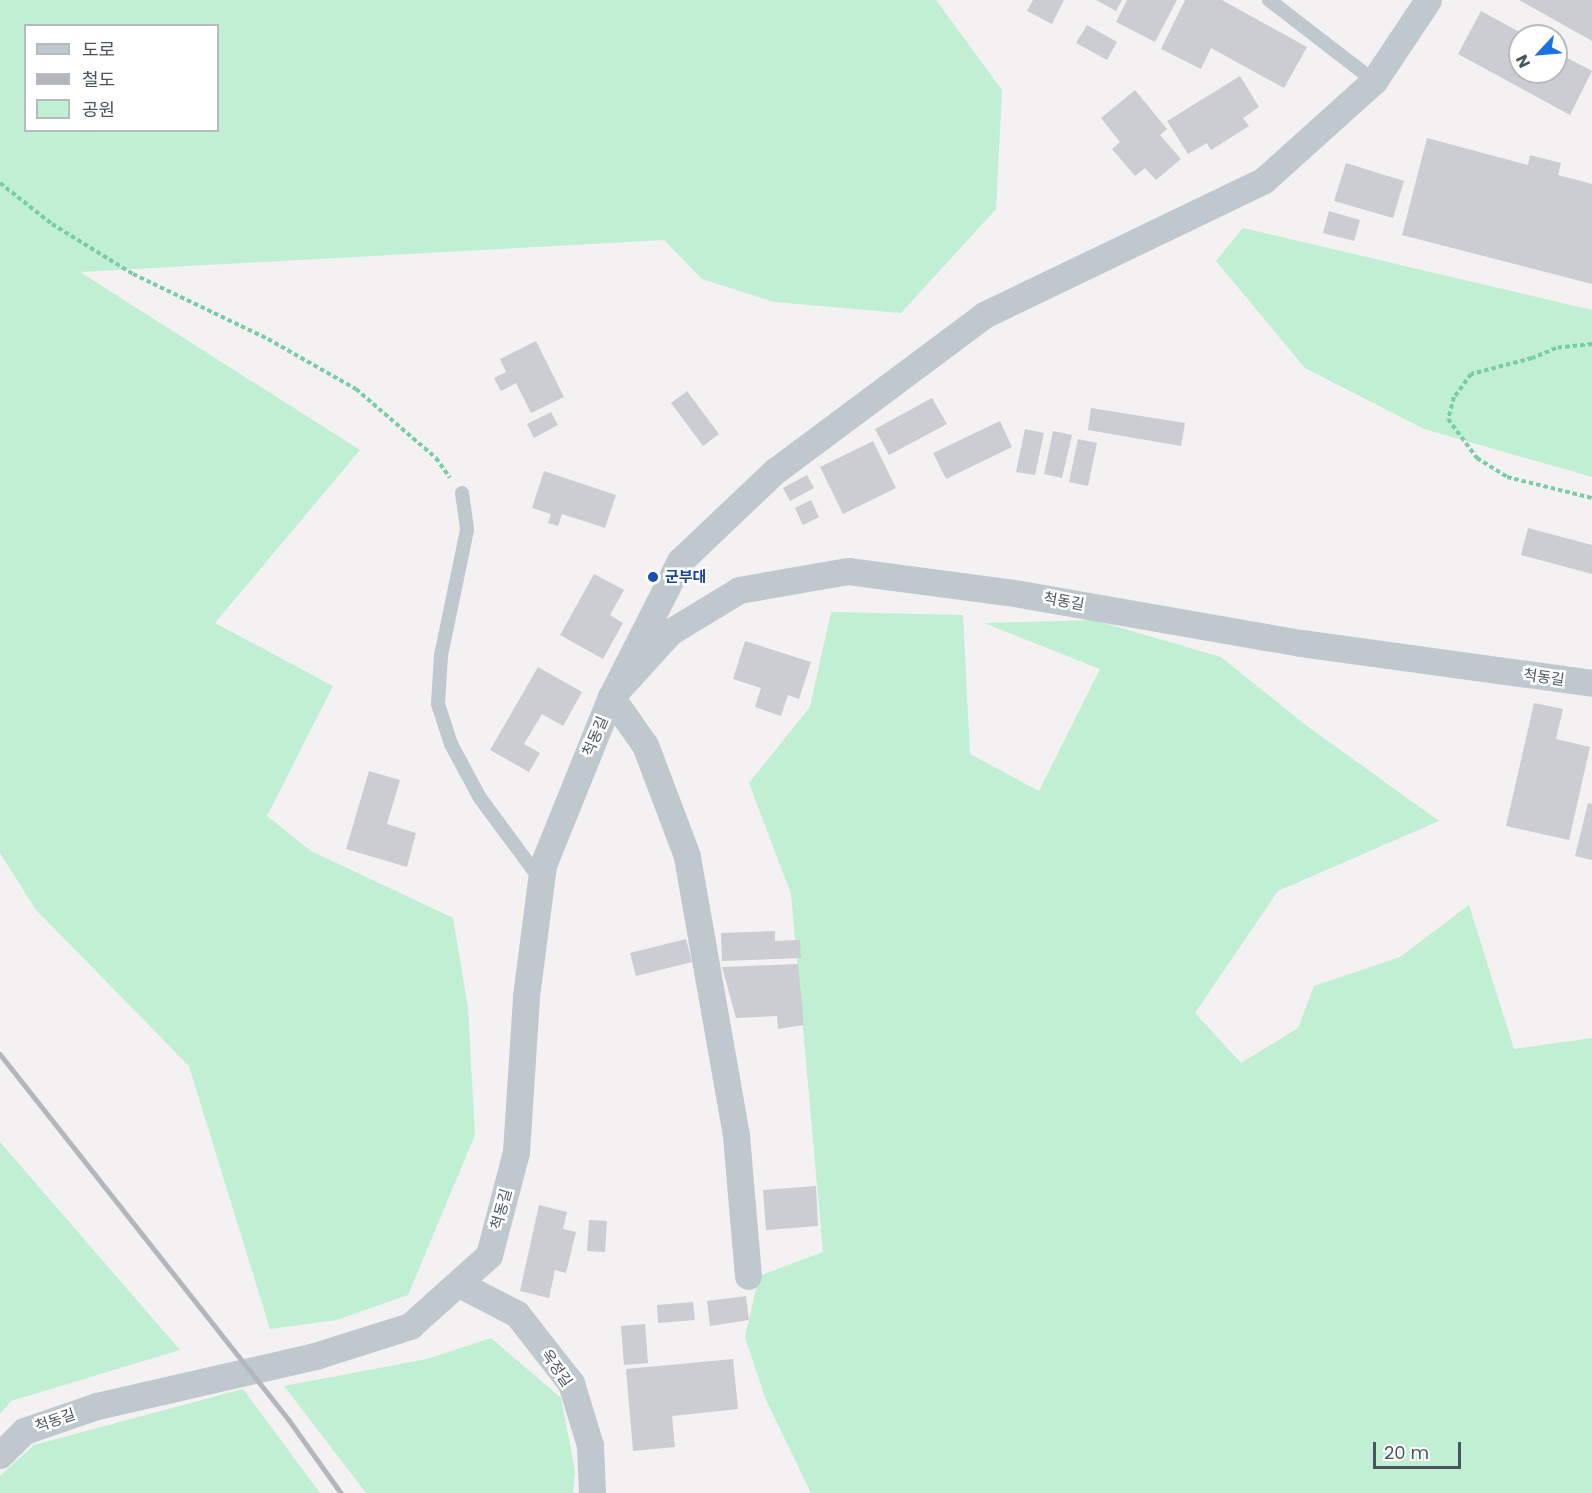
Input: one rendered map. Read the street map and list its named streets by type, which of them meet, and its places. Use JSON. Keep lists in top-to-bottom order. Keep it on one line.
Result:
{"streets":{"street":["척동길","옥정길"]},"crossings":[["척동길","옥정길"]],"places":["군부대"],"legend":["도로","철도","공원"],"scale_bar":"20 m","north":"bottom left"}
